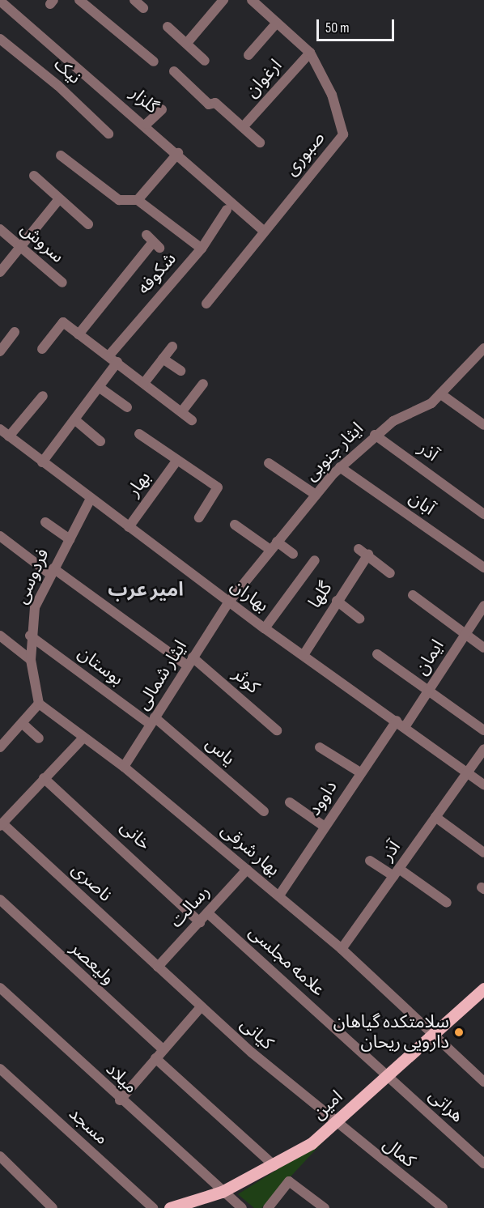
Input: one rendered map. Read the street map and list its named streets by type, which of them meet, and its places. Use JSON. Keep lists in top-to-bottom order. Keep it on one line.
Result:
{"streets":{"main road":["امین"],"street":["نیک","ارغوان","گلزار","صبوری","سروش","شکوفه","ایثار جنوبی","آذر","بهار","آبان","فردوسی","گلها","بهاران","ایمان","بوستان","ایثار شمالی","کوثر","یاس","داوود","خانی","بهار شرقی","ناصری","رسالت","علامه مجلسی","ولیعصر","کیانی","میلاد","هراتی","مسجد","کمال"]},"crossings":[["ارغوان","صبوری"],["گلزار","صبوری"],["ایثار جنوبی","آذر"],["ایثار جنوبی","آبان"],["ایثار جنوبی","بهاران"],["ایثار جنوبی","ایثار شمالی"],["آذر","بهاران"],["آذر","بهار شرقی"],["بهار","بهاران"],["فردوسی","بهاران"],["فردوسی","بوستان"],["فردوسی","کوثر"],["فردوسی","بهار شرقی"],["گلها","بهاران"],["بهاران","ایمان"],["بهاران","ایثار شمالی"],["بهاران","داوود"],["ایمان","داوود"],["بوستان","ایثار شمالی"],["بوستان","یاس"],["ایثار شمالی","کوثر"],["ایثار شمالی","یاس"],["ایثار شمالی","بهار شرقی"],["داوود","بهار شرقی"],["خانی","رسالت"],["بهار شرقی","رسالت"],["بهار شرقی","امین"],["ناصری","رسالت"],["ناصری","کیانی"],["رسالت","علامه مجلسی"],["رسالت","کیانی"],["علامه مجلسی","امین"],["علامه مجلسی","هراتی"],["کیانی","امین"],["کیانی","کمال"],["میلاد","امین"],["امین","هراتی"],["امین","کمال"]],"districts":["امیر عرب"],"places":["سلامتکده گیاهان دارویی ریحان"],"scale_bar":"50 m"}
